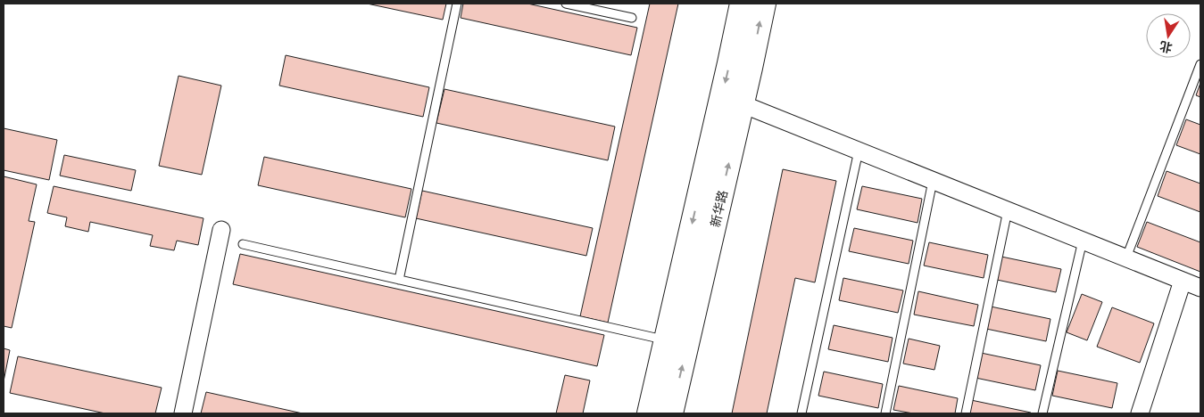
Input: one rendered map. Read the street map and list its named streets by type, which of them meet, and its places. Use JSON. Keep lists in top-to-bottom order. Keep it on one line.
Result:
{"streets":{"main road":["新华路"]},"north":"bottom"}
